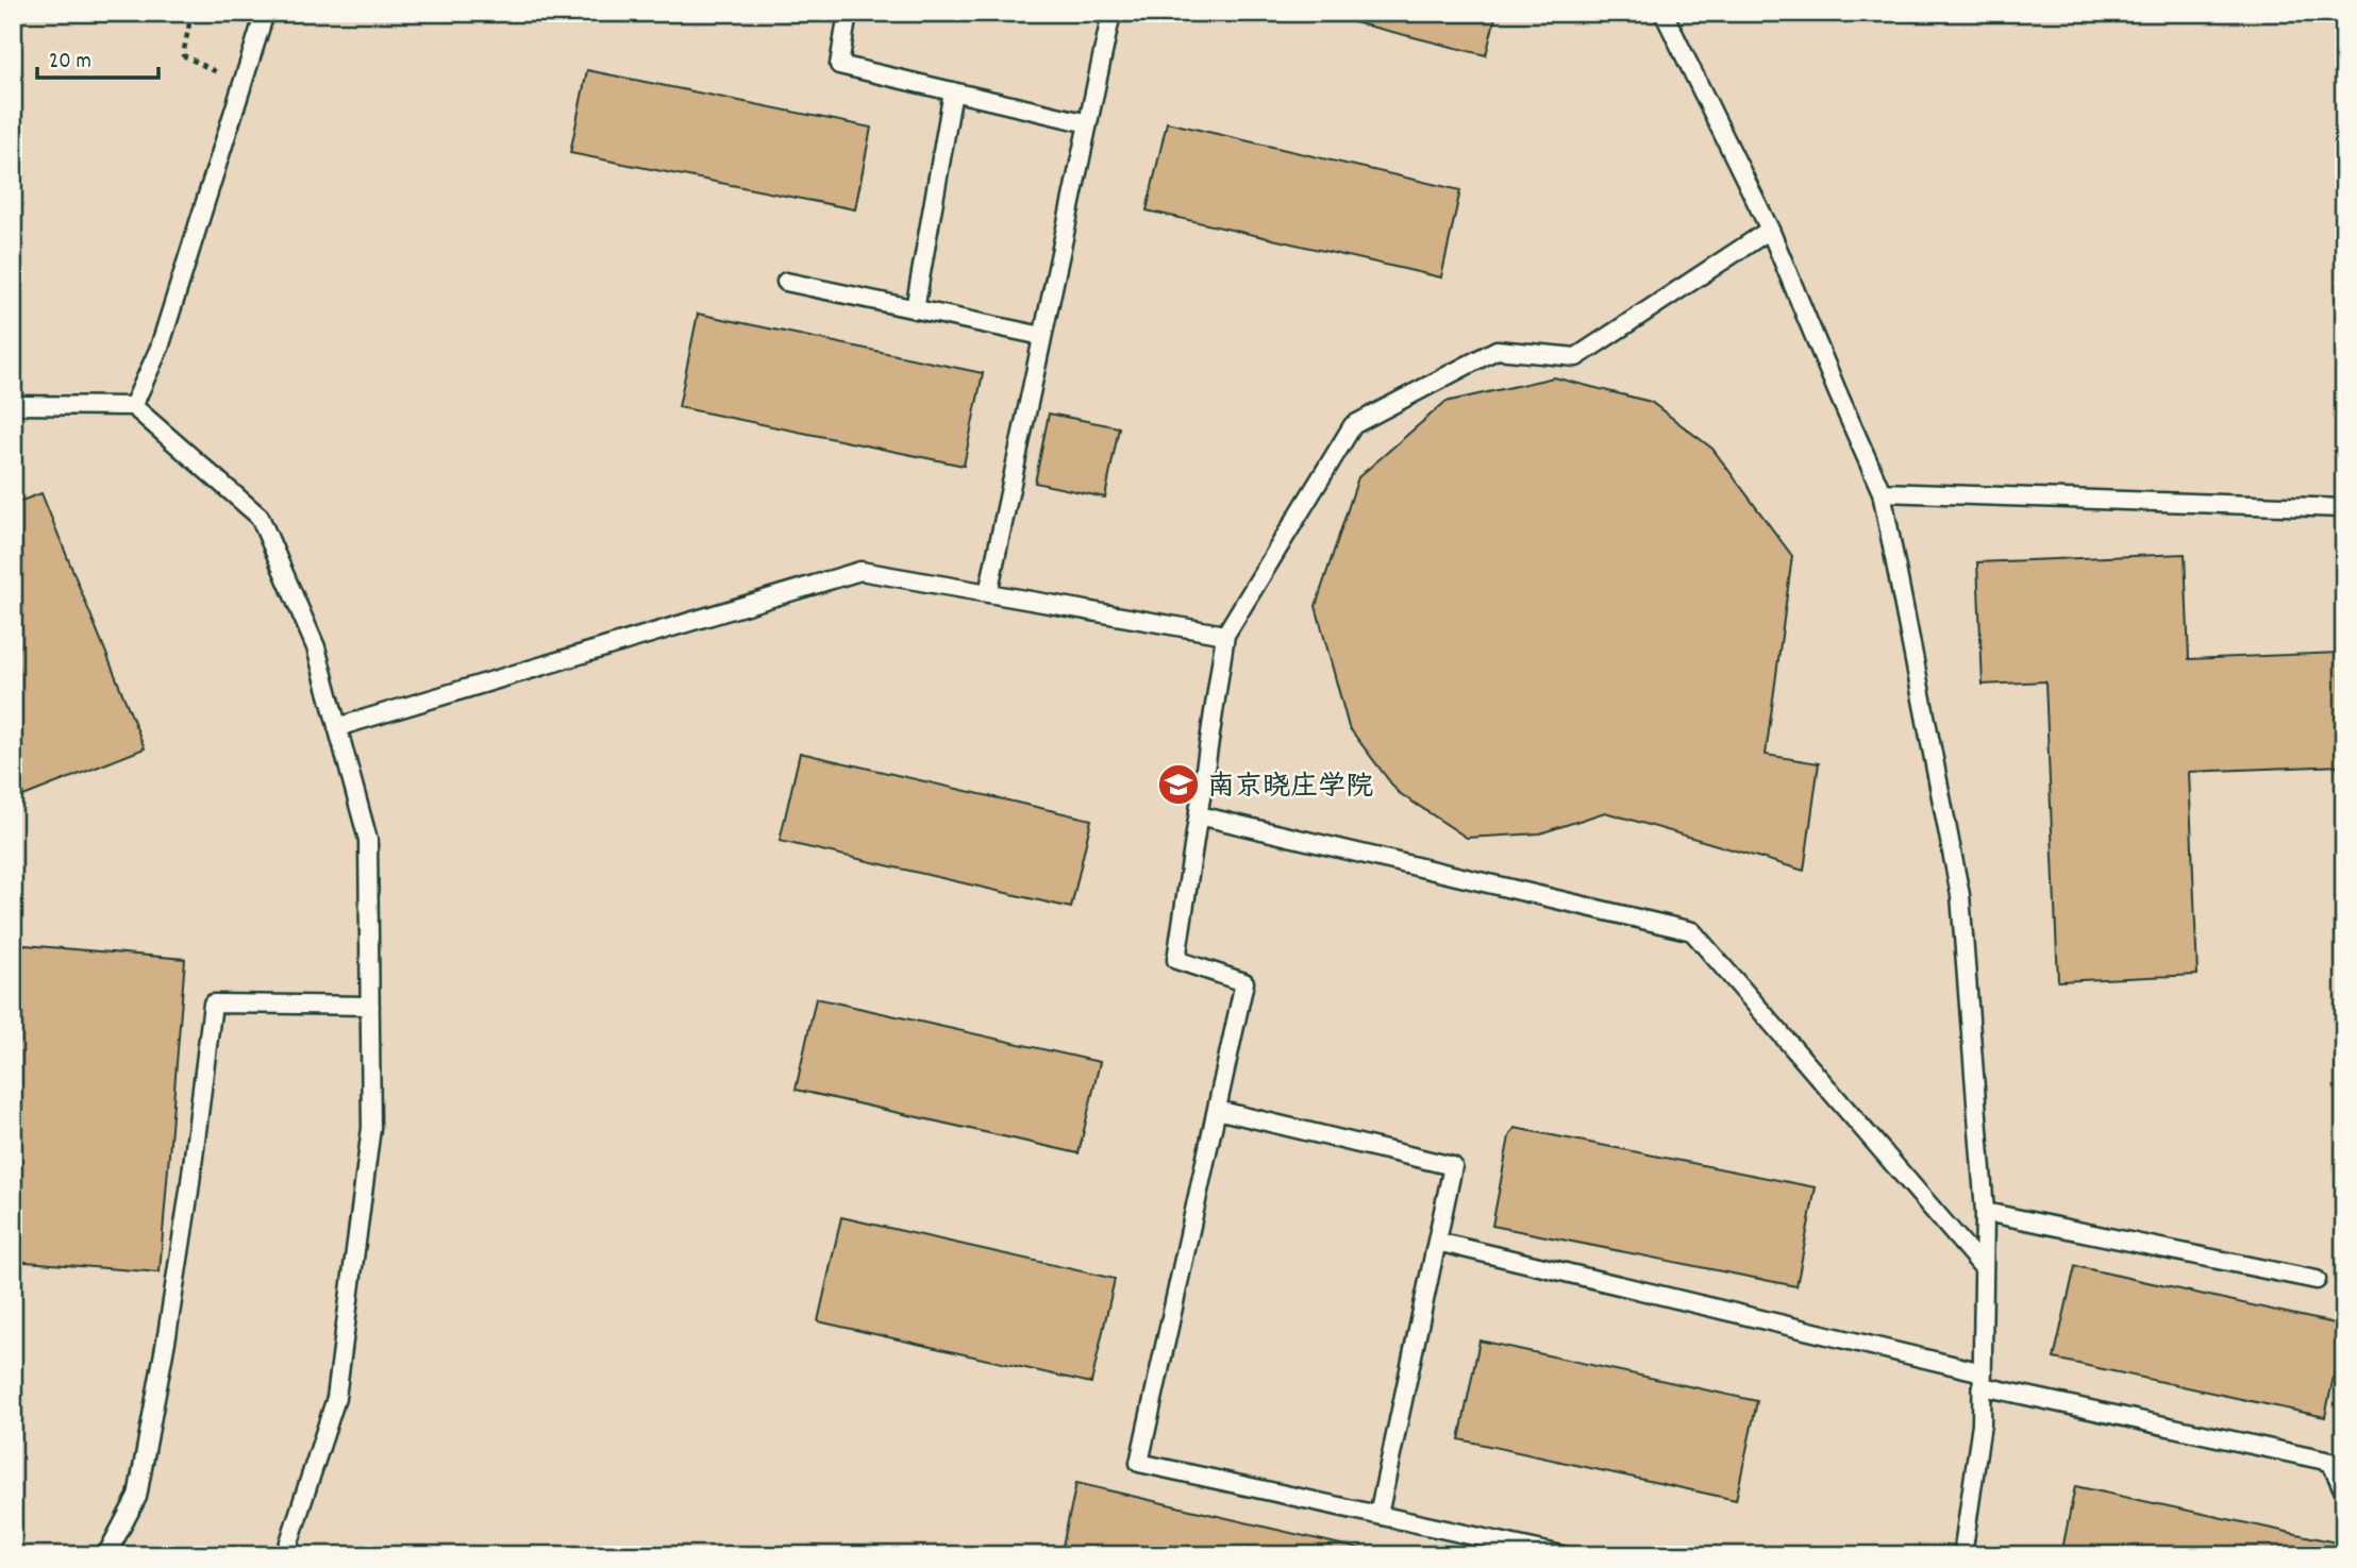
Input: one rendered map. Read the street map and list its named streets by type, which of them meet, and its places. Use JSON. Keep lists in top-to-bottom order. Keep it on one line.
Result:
{"places":{"school or university":["南京晓庄学院"]},"scale_bar":"20 m"}
